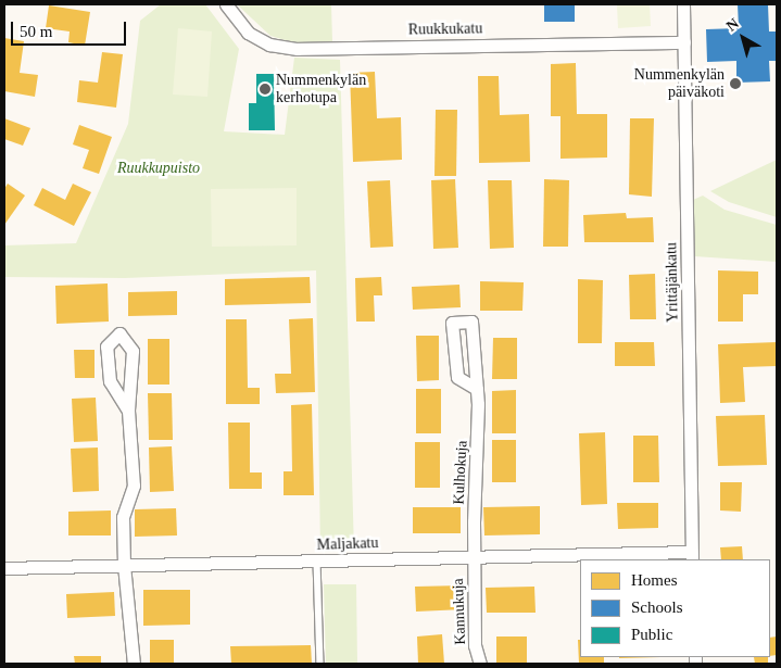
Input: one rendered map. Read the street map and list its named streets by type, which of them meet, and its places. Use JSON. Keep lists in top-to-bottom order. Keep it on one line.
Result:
{"streets":{"street":["Ruukkukatu","Yrittäjänkatu","Kulhokuja","Maljakatu","Kannukuja"]},"crossings":[["Ruukkukatu","Yrittäjänkatu"],["Yrittäjänkatu","Maljakatu"],["Kulhokuja","Maljakatu"],["Kulhokuja","Kannukuja"],["Maljakatu","Kannukuja"]],"parks":["Ruukkupuisto"],"places":["Nummenkylän päiväkoti","Nummenkylän kerhotupa"],"legend":["Homes","Schools","Public"],"scale_bar":"50 m","north":"top left"}
